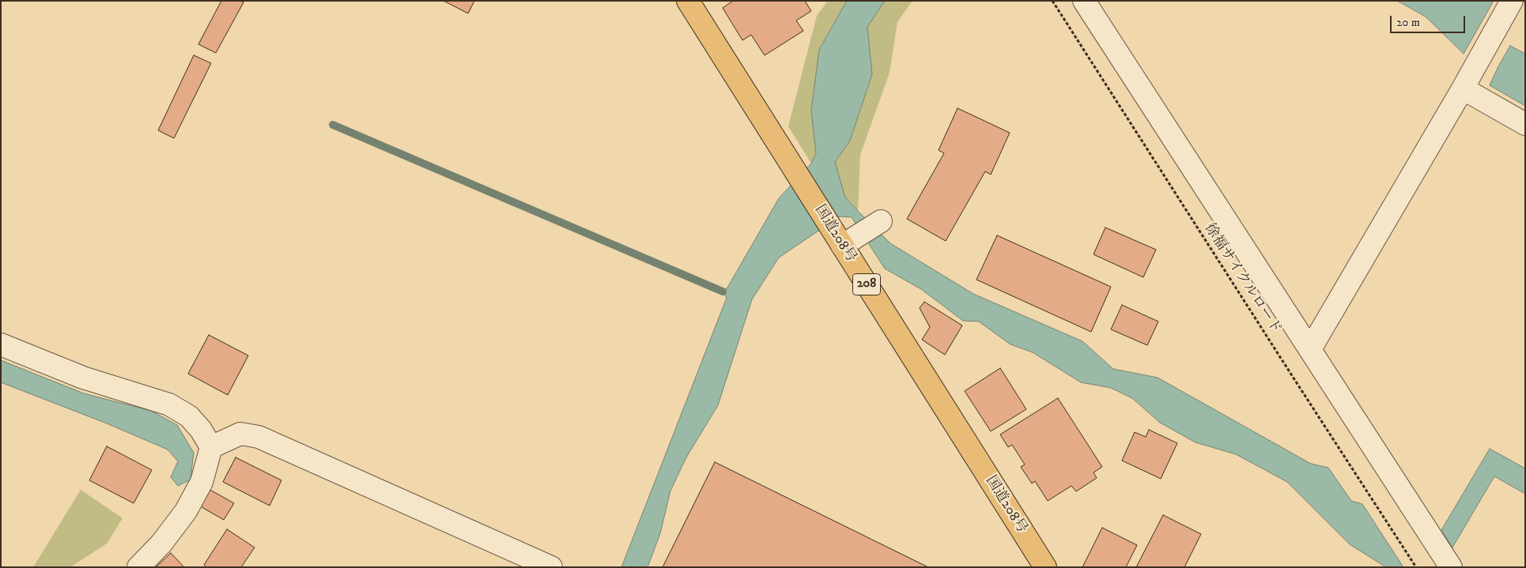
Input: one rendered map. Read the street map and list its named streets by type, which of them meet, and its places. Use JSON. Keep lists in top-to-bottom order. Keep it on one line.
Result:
{"streets":{"highway":["国道208号","208"],"path":["徐福サイクルロード"]},"scale_bar":"20 m"}
